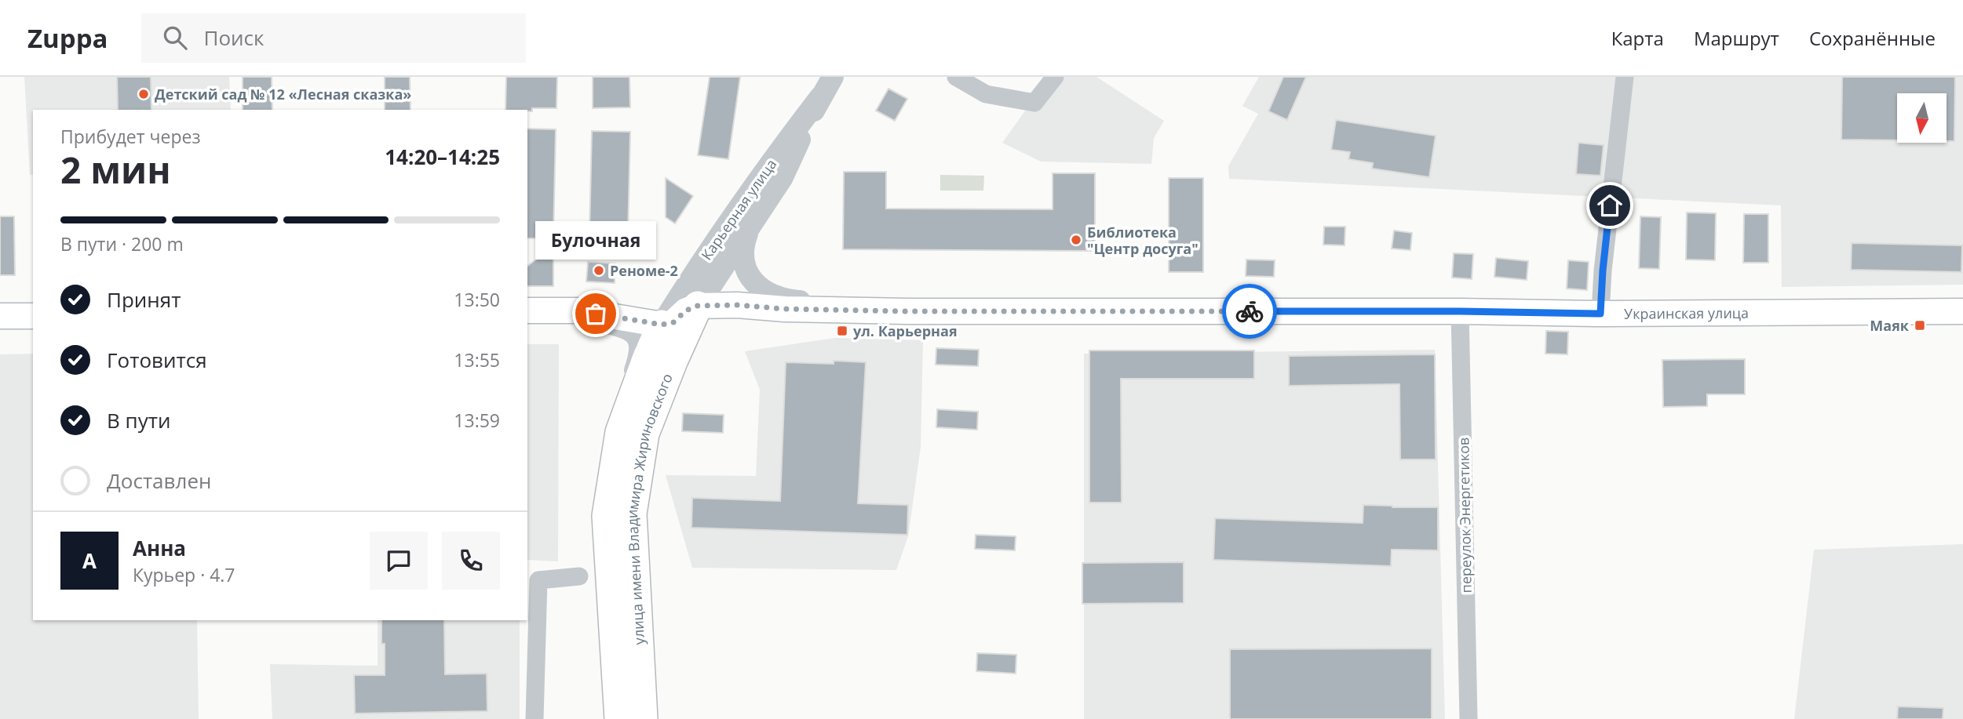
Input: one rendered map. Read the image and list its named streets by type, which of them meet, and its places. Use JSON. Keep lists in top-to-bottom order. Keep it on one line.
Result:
{"streets":{"main road":["Украинская улица","улица имени Владимира Жириновского"],"street":["Карьерная улица","переулок Энергетиков"]},"crossings":[["Карьерная улица","Украинская улица"],["Карьерная улица","улица имени Владимира Жириновского"],["Украинская улица","улица имени Владимира Жириновского"],["Украинская улица","переулок Энергетиков"]],"places":{"other":["Детский сад № 12 «Лесная сказка»","Библиотека \"Центр досуга\"","Реноме-2","Булочная"],"transit":["Маяк","ул. Карьерная"]},"north":"bottom","page":{"header":"Zuppa","search":"Поиск","nav":["Карта","Маршрут","Сохранённые"],"heading":["2 мин","Прибудет через","14:20–14:25"],"panel":["Анна","Курьер · 4.7"],"bar":"В пути · 200 m","bubble":"Булочная","list":[["Принят","13:50"],["Готовится","13:55"],["В пути","13:59"],"Доставлен"],"round":"А"}}
